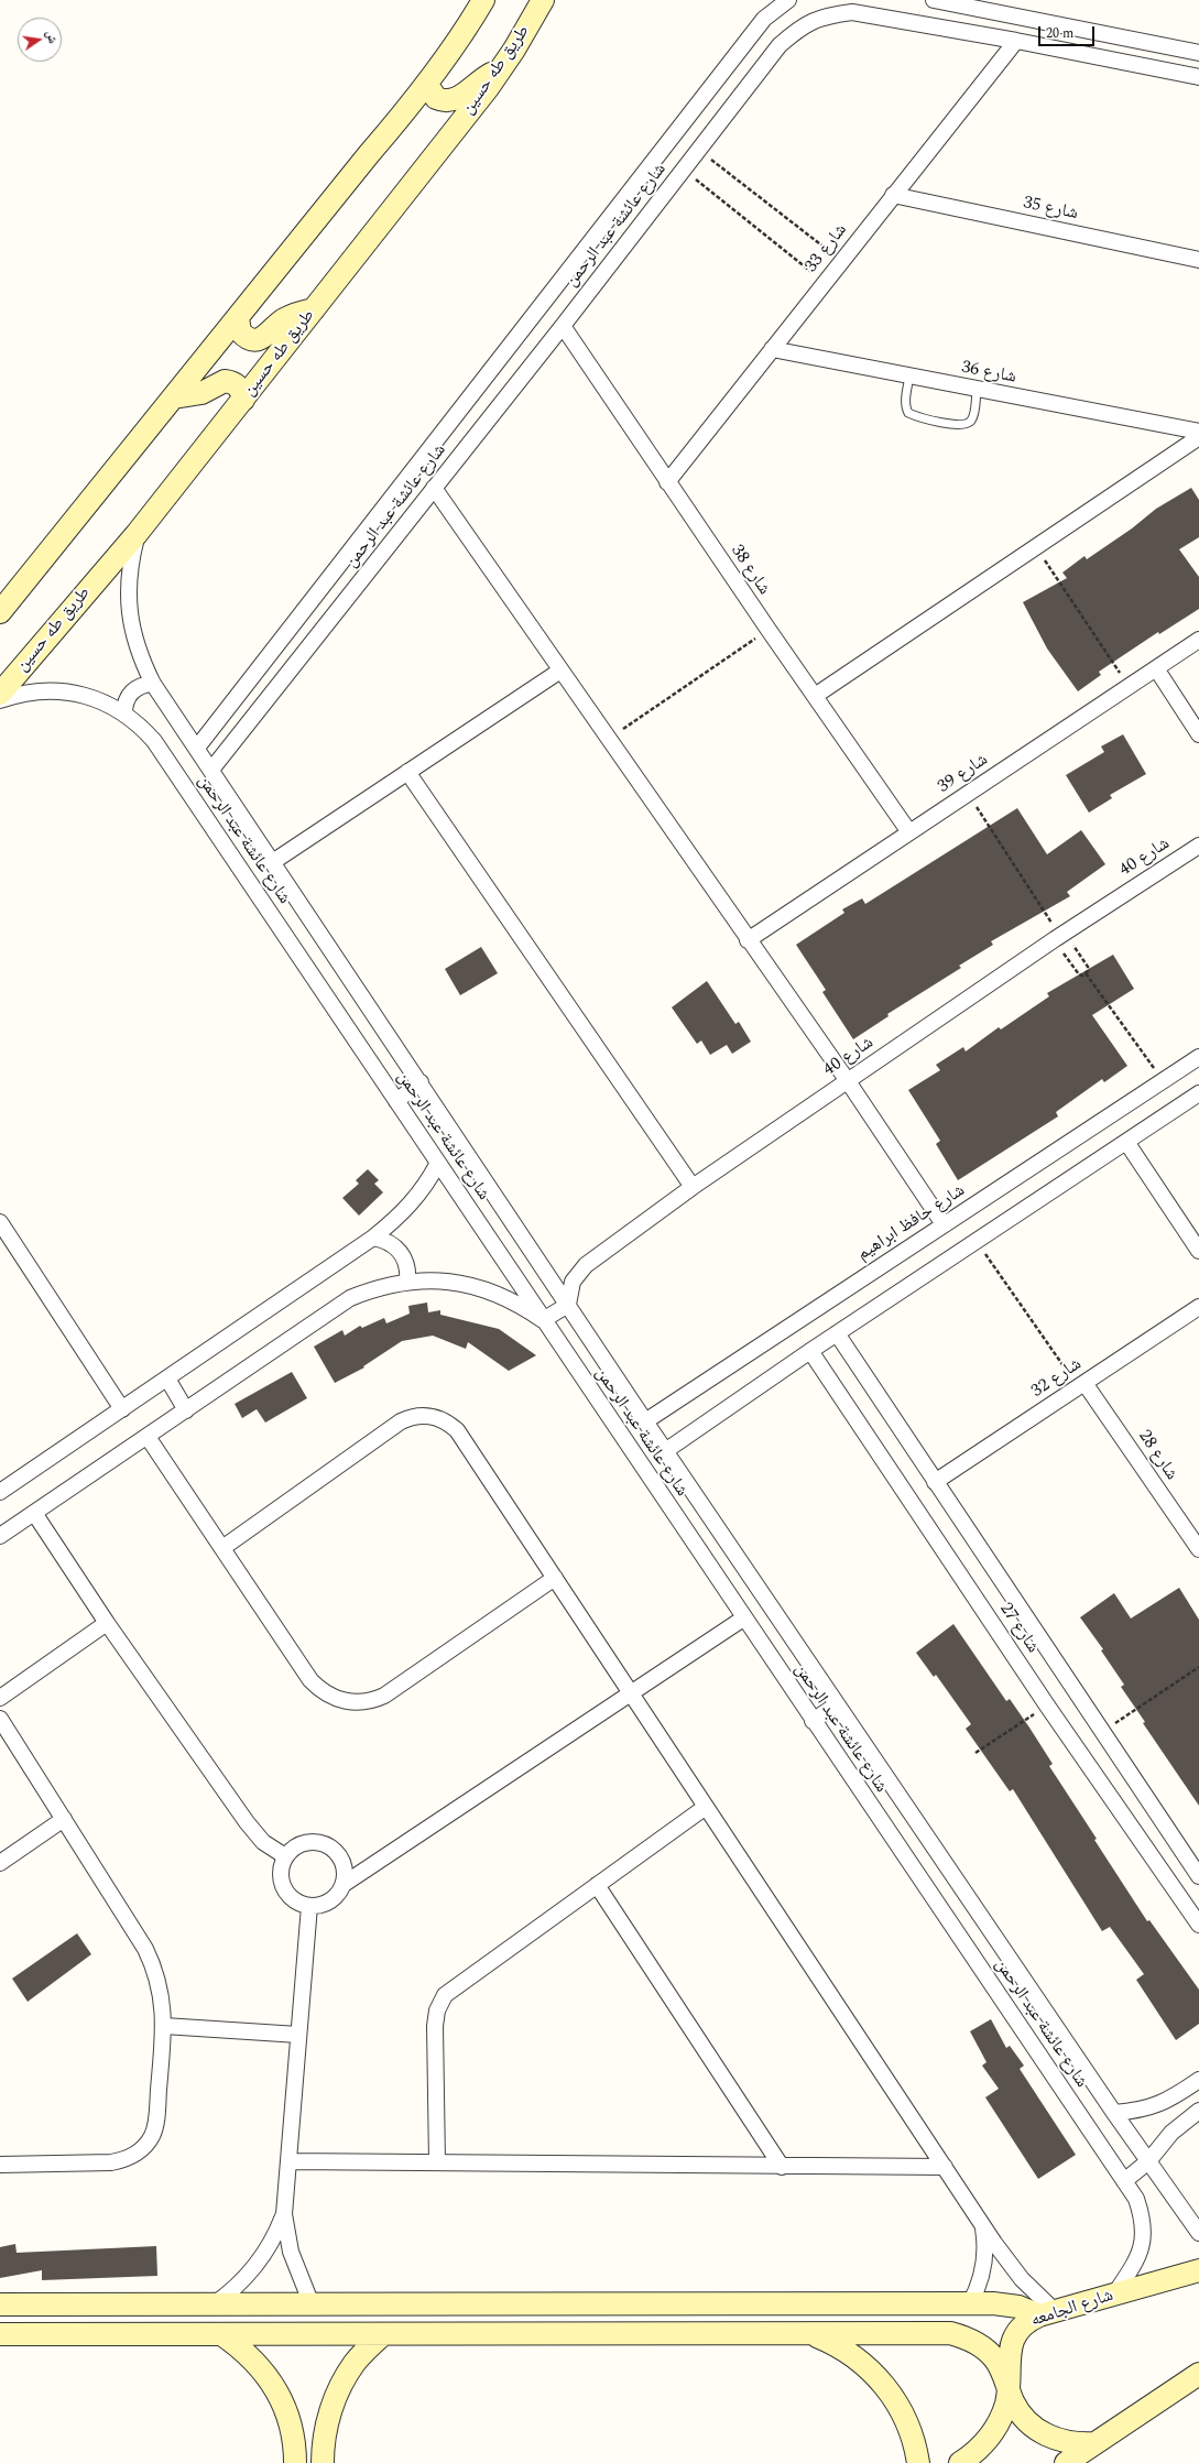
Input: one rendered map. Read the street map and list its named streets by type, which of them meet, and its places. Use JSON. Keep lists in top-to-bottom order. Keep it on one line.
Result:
{"streets":{"street":["طريق طه حسين","شارع 35","شارع عائشة عبد الرحمن","شارع 33","شارع 36","شارع 38","شارع 39","شارع 40","شارع حافظ ابراهيم","شارع 32","شارع 28","شارع 27","شارع الجامعه"]},"crossings":[["طريق طه حسين","شارع عائشة عبد الرحمن"],["شارع 35","شارع 33"],["شارع عائشة عبد الرحمن","شارع 33"],["شارع عائشة عبد الرحمن","شارع 38"],["شارع عائشة عبد الرحمن","شارع 40"],["شارع عائشة عبد الرحمن","شارع حافظ ابراهيم"],["شارع عائشة عبد الرحمن","شارع الجامعه"],["شارع 33","شارع 36"],["شارع 33","شارع 38"],["شارع 38","شارع 39"],["شارع 32","شارع 28"],["شارع 32","شارع 27"]],"scale_bar":"20 m","north":"right"}
